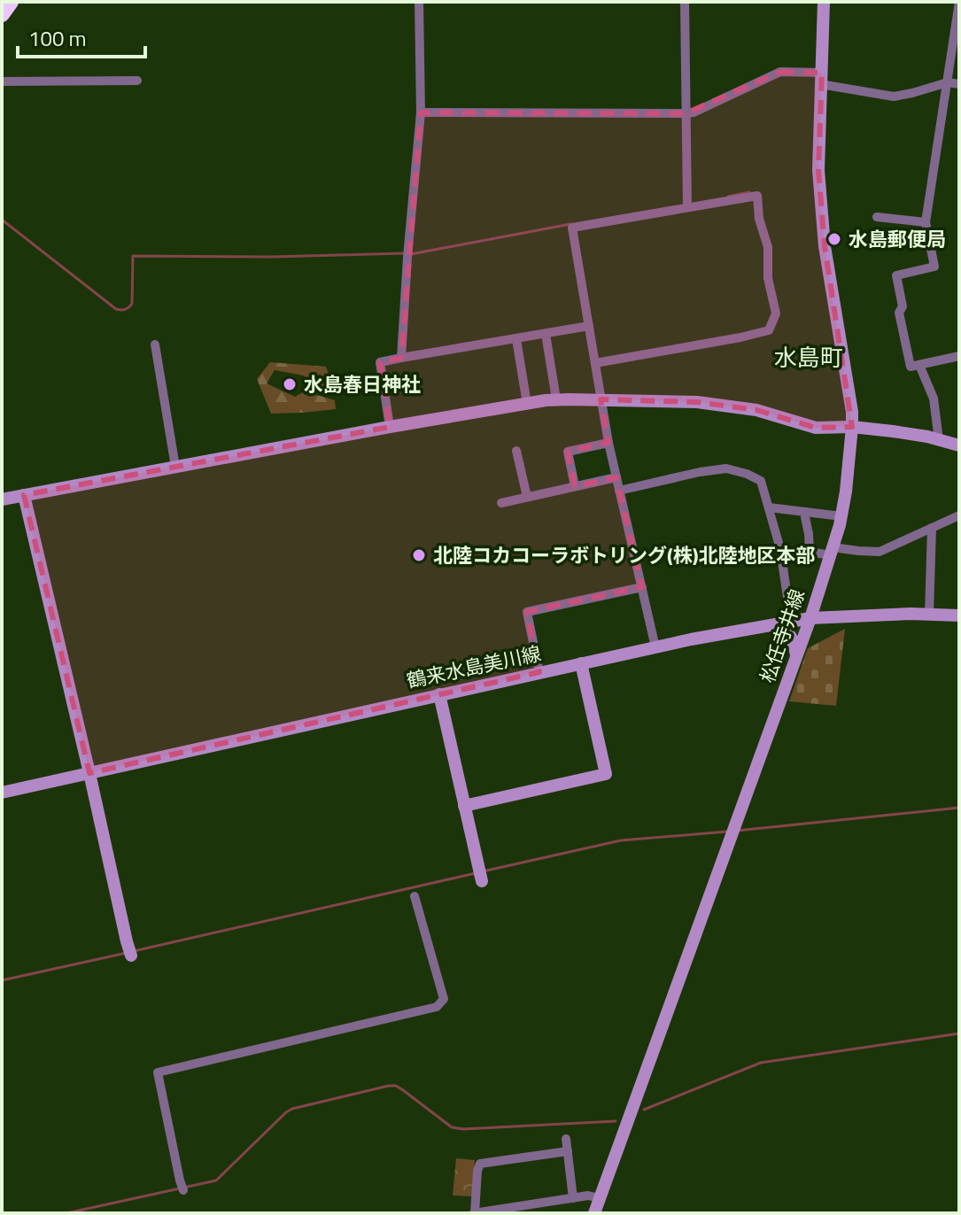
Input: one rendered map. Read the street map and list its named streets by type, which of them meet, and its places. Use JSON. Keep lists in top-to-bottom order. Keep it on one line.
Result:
{"streets":{"main road":["松任寺井線","鶴来水島美川線"]},"crossings":[["松任寺井線","鶴来水島美川線"]],"districts":["水島町"],"places":["水島郵便局","水島春日神社","北陸コカコーラボトリング(株)北陸地区本部"],"scale_bar":"100 m"}
